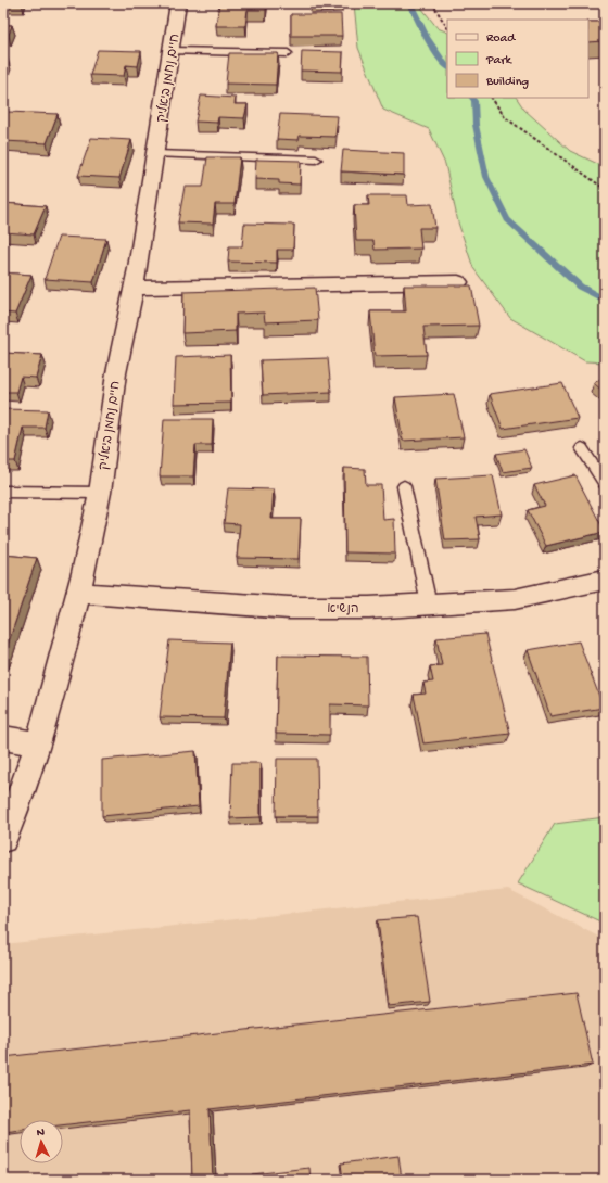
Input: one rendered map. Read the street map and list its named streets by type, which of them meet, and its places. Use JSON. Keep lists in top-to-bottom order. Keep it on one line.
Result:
{"streets":{"street":["חיים נחמן ביאליק","הנשיא"]},"crossings":[["חיים נחמן ביאליק","הנשיא"]],"legend":["Road","Park","Building"],"north":"top"}
